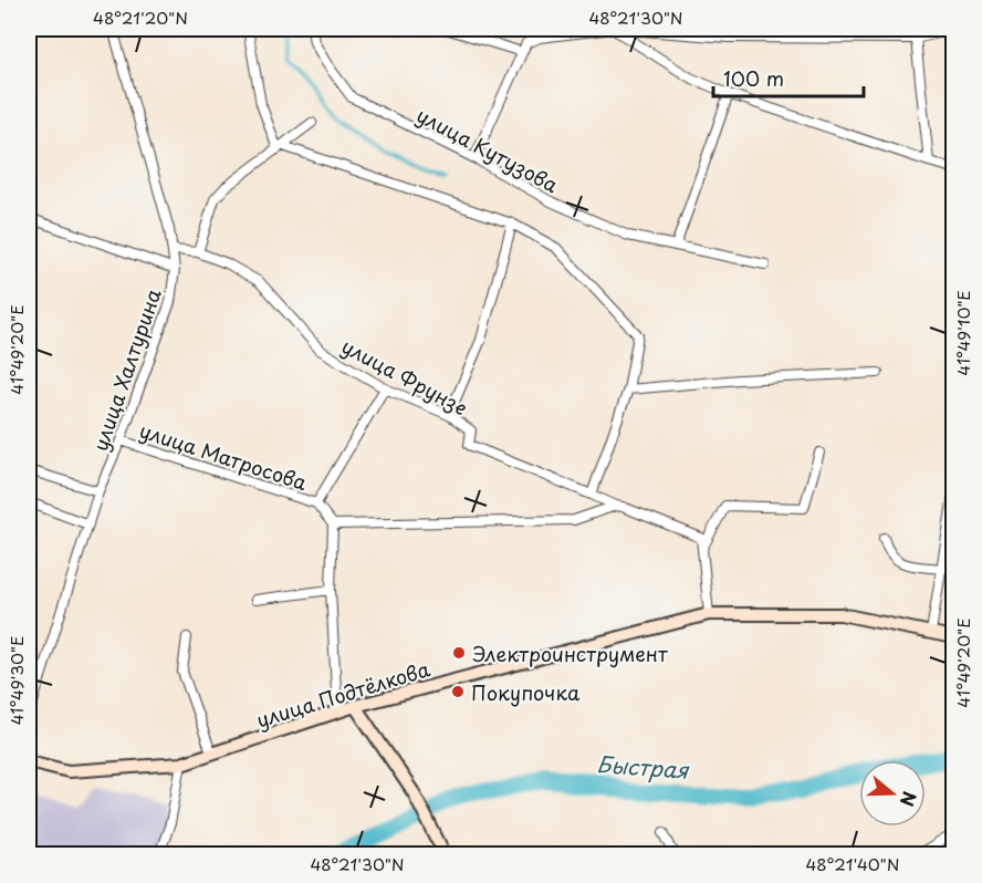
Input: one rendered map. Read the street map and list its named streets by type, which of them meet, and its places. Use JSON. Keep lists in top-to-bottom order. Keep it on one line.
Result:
{"streets":{"main road":["улица Подтёлкова"],"street":["улица Кутузова","улица Халтурина","улица Фрунзе","улица Матросова"]},"crossings":[["улица Халтурина","улица Фрунзе"],["улица Халтурина","улица Матросова"]],"water":["Быстрая"],"places":["Электроинструмент","Покупочка"],"scale_bar":"100 m","north":"right","coordinates":["48°21'20\"N","48°21'30\"N","41°49'10\"E","41°49'20\"E","41°49'30\"E","48°21'40\"N"]}
